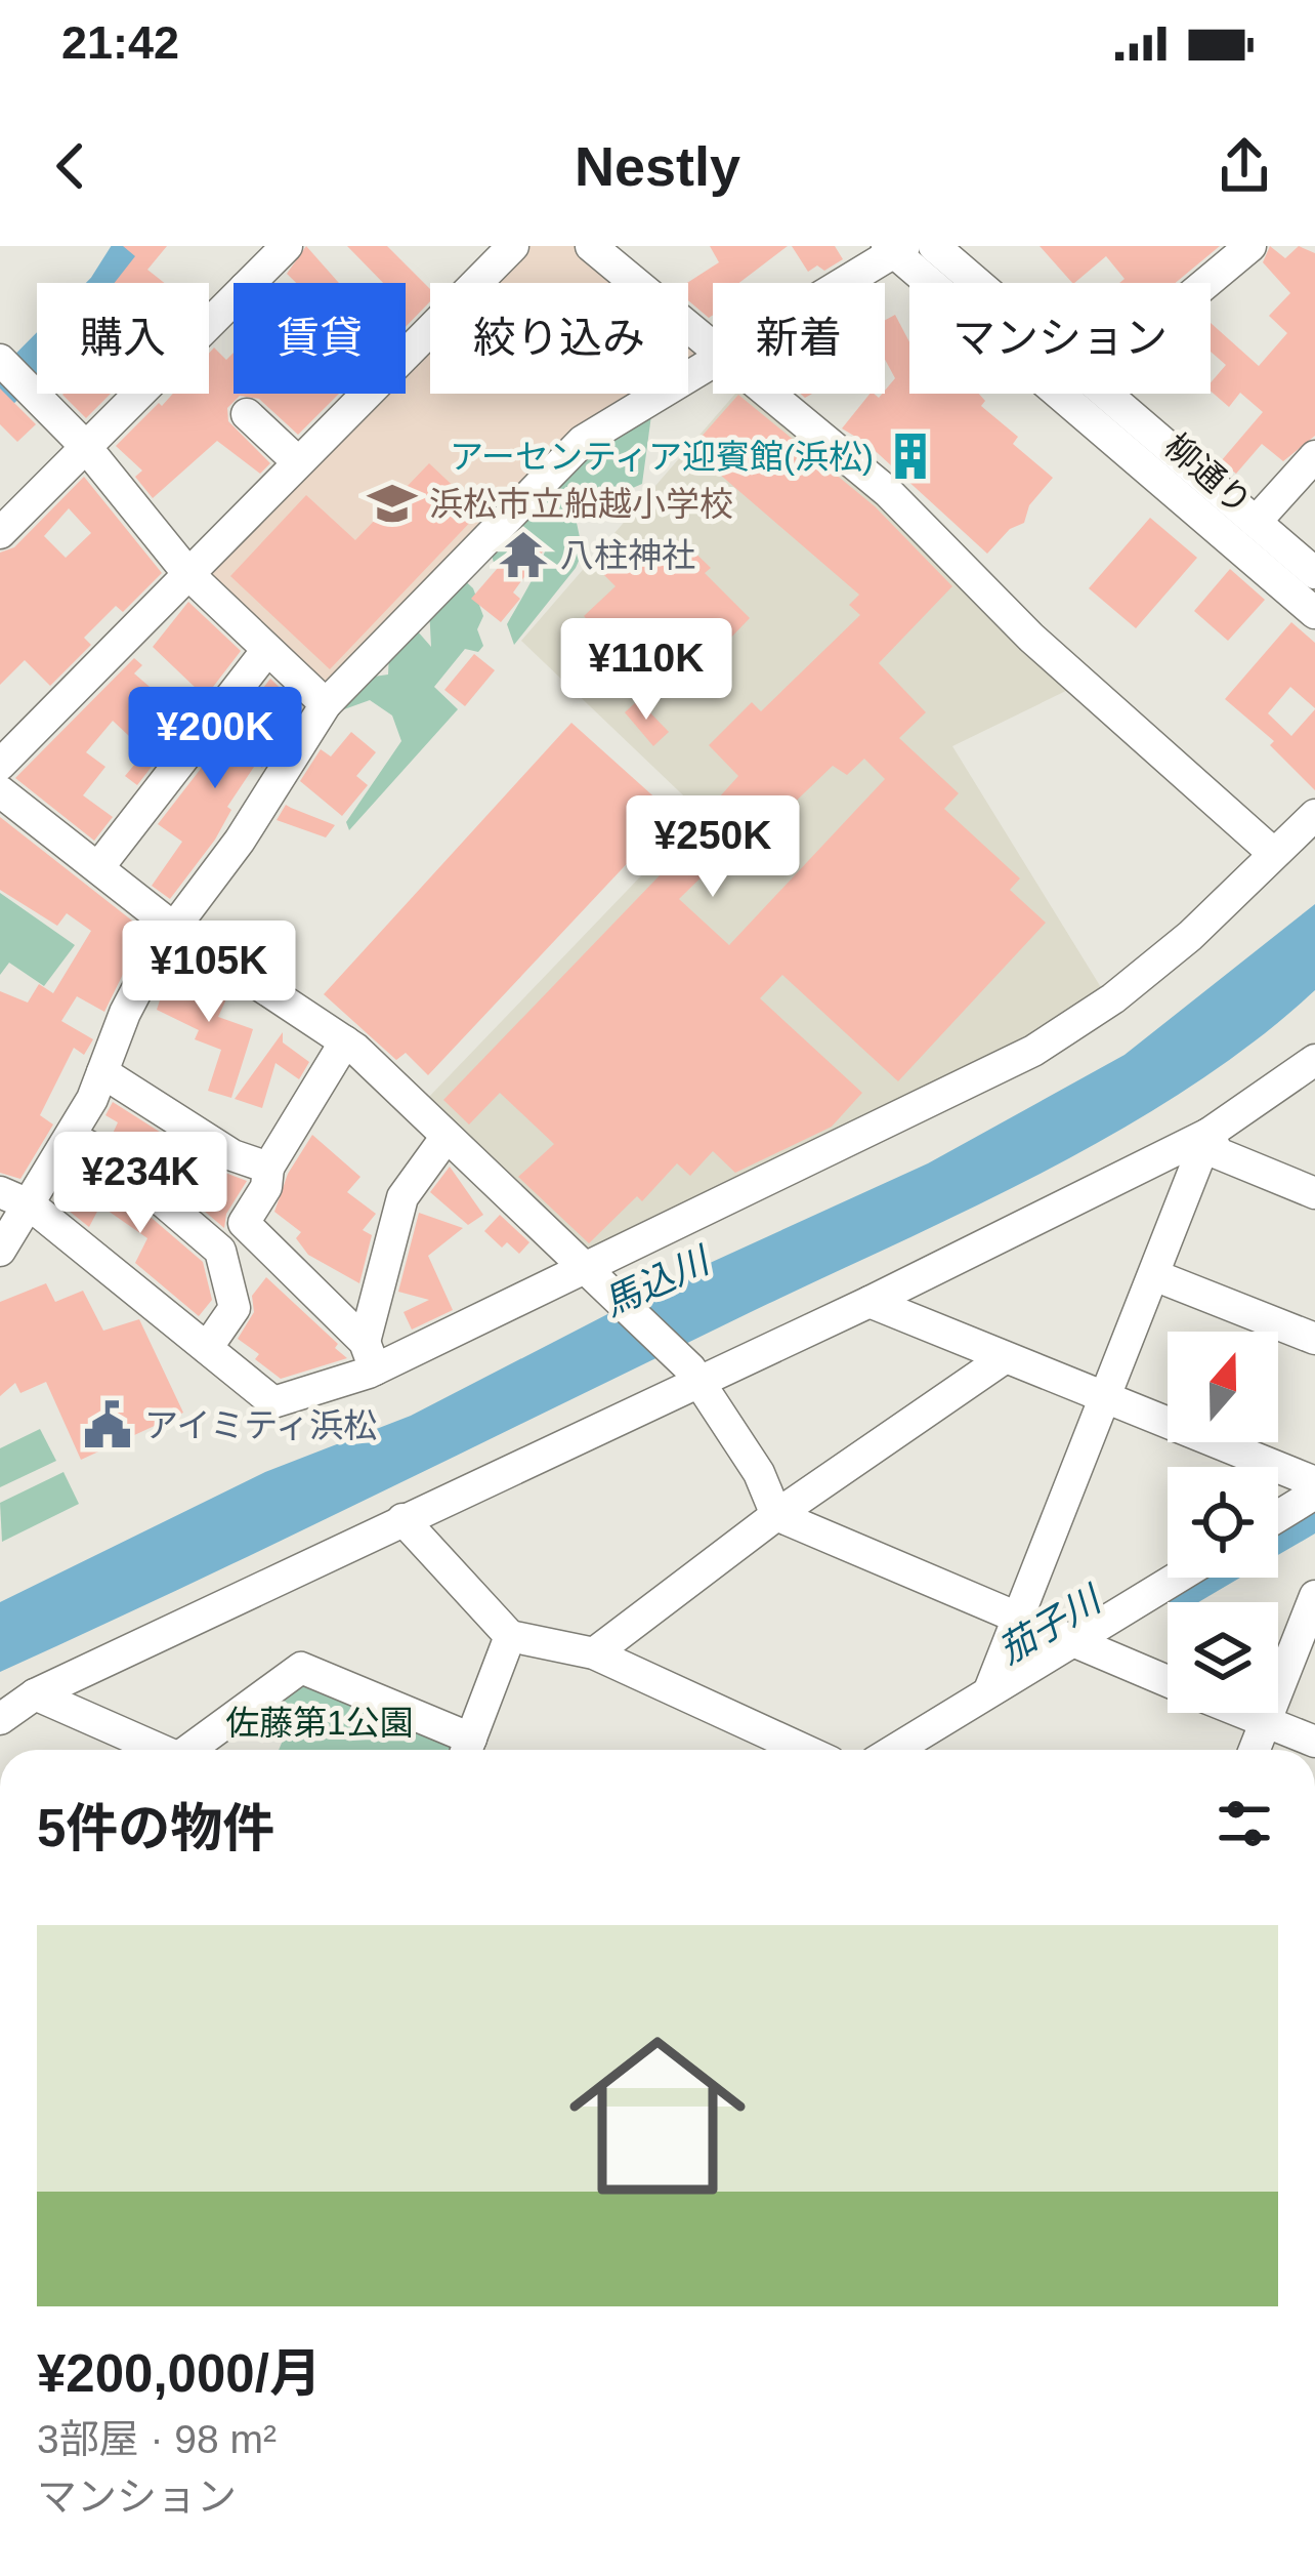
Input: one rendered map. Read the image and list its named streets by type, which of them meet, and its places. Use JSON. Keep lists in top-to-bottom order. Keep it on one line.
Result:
{"streets":{"street":["柳通り"]},"water":["馬込川","茄子川"],"parks":["佐藤第1公園"],"places":{"building":["アーセンティア迎賓館(浜松)"],"school or university":["浜松市立船越小学校"],"temple":["八柱神社"],"public building":["アイミティ浜松"]},"north":"top","page":{"status":"21:42","header":"Nestly","chip":["購入","賃貸","絞り込み","新着","マンション"],"price":["¥110K","¥200K","¥250K","¥105K","¥234K"],"heading":"5件の物件","list":[{"name":"¥200,000/月","note":"3部屋 · 98 m² · マンション"}]}}
